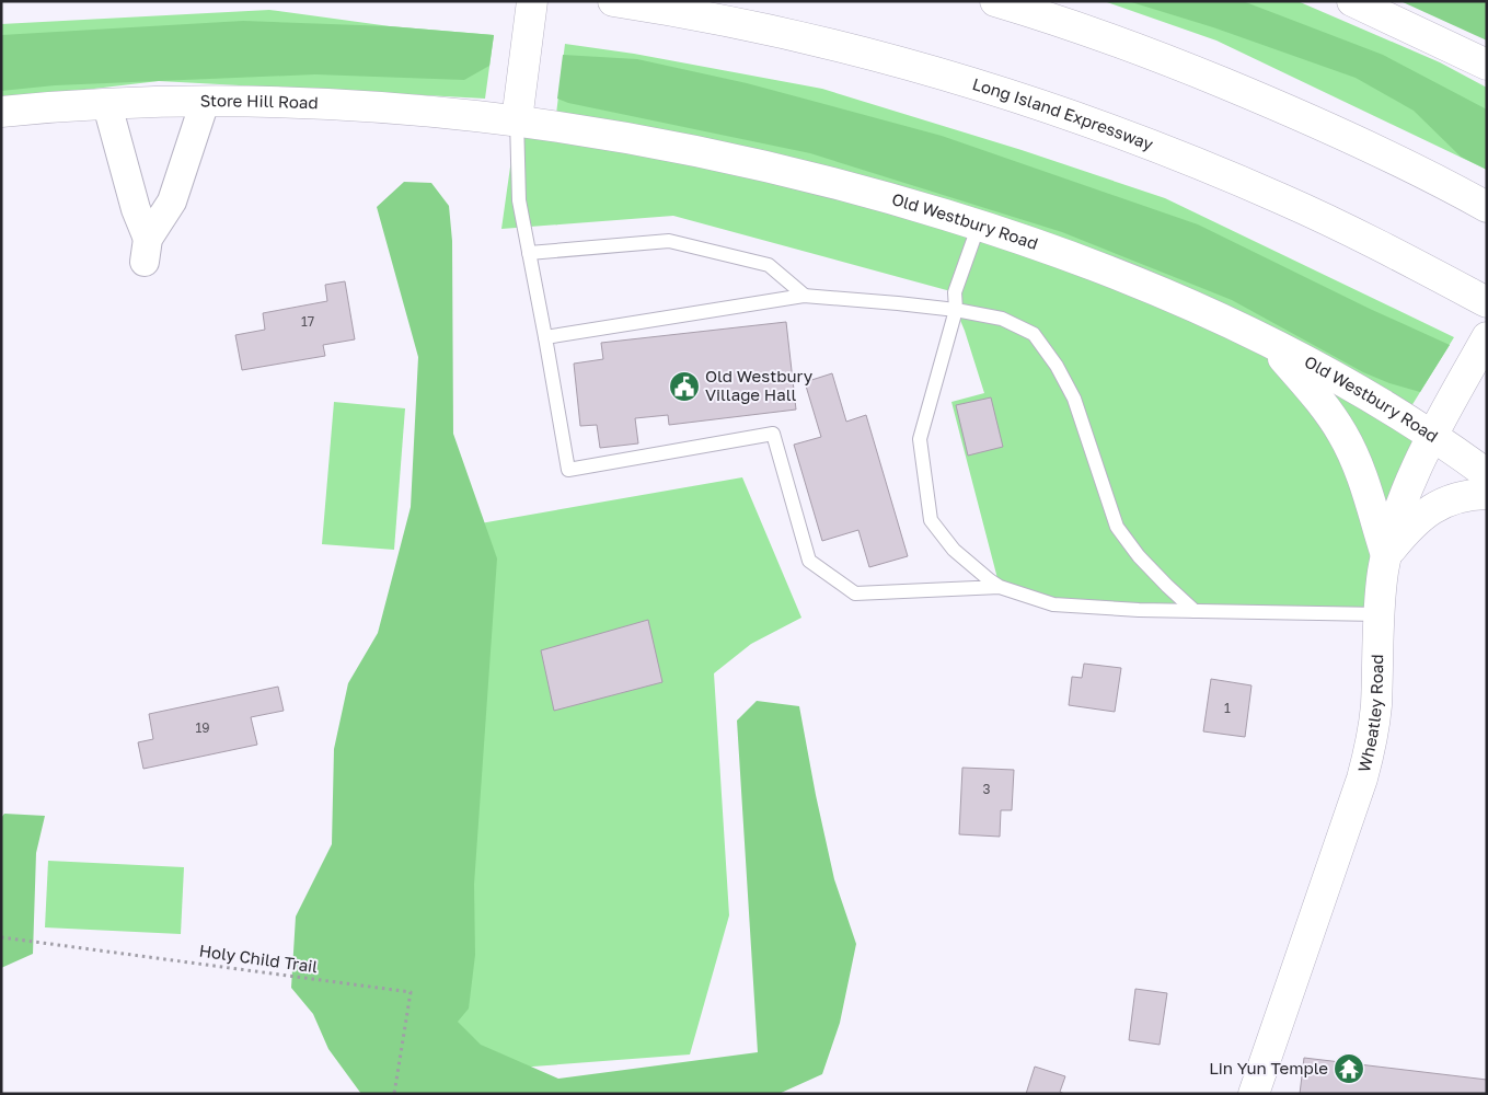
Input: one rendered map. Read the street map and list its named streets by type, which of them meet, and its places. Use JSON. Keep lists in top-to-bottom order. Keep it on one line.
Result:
{"streets":{"main road":["Store Hill Road","Long Island Expressway","Old Westbury Road","Wheatley Road"],"path":["Holy Child Trail"]},"crossings":[["Store Hill Road","Old Westbury Road"],["Old Westbury Road","Wheatley Road"]],"places":{"public building":["Old Westbury Village Hall"],"temple":["Lin Yun Temple"]},"house_numbers":["17","1","19","3"]}
